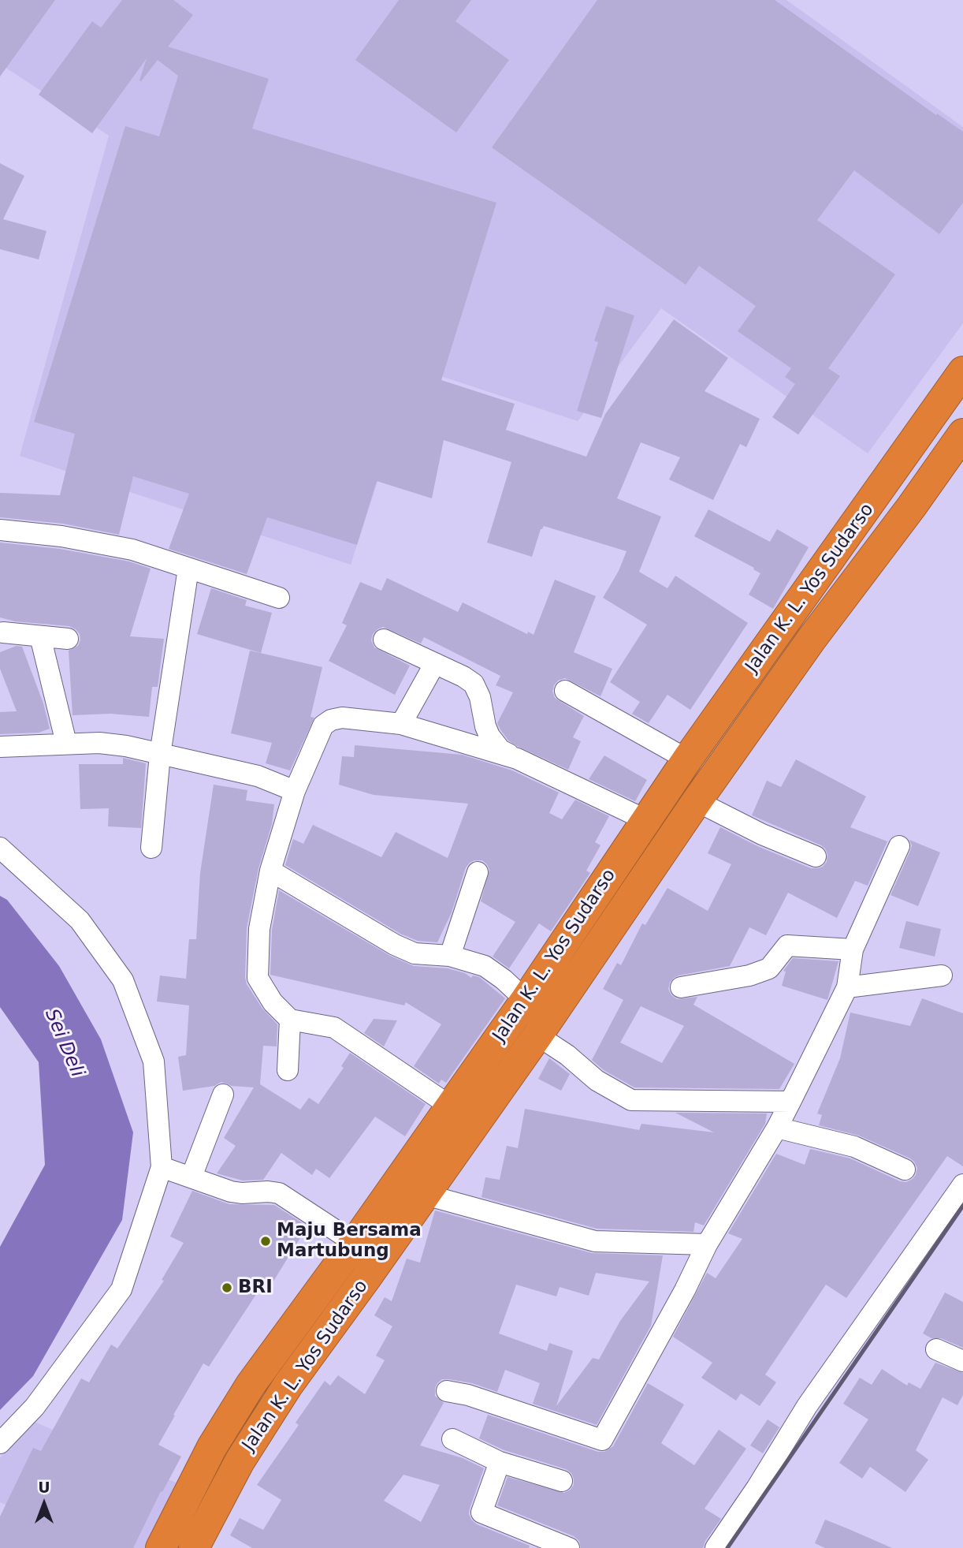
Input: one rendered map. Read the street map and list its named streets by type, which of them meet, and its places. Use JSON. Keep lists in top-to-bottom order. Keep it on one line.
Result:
{"streets":{"highway":["Jalan K. L. Yos Sudarso"]},"water":["Sei Deli"],"places":["Maju Bersama Martubung","BRI"],"north":"top"}
